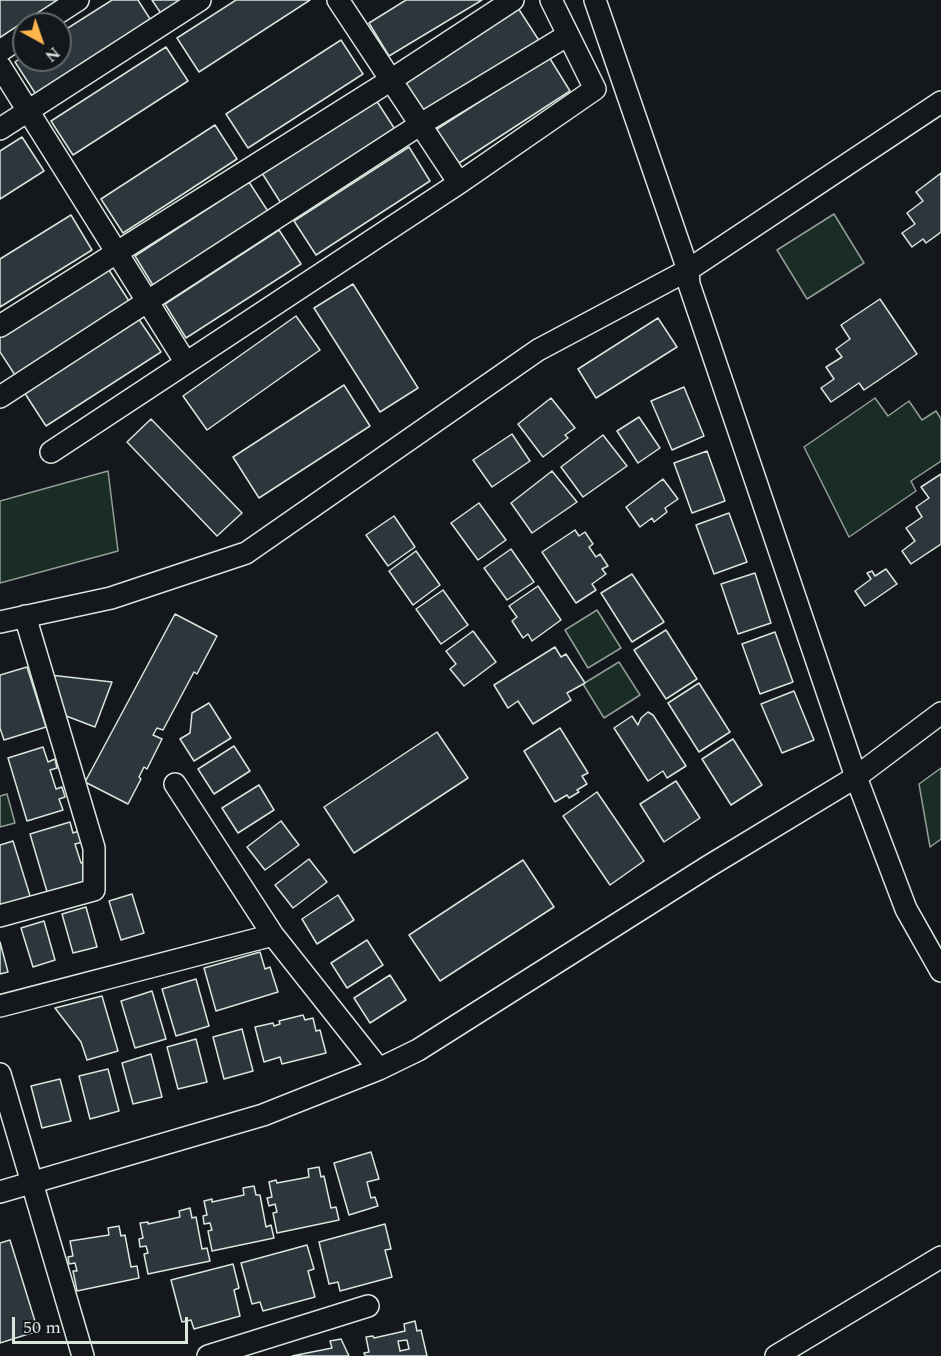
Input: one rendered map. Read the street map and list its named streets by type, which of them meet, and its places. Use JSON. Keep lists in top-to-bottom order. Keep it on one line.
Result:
{"scale_bar":"50 m","north":"bottom right"}
